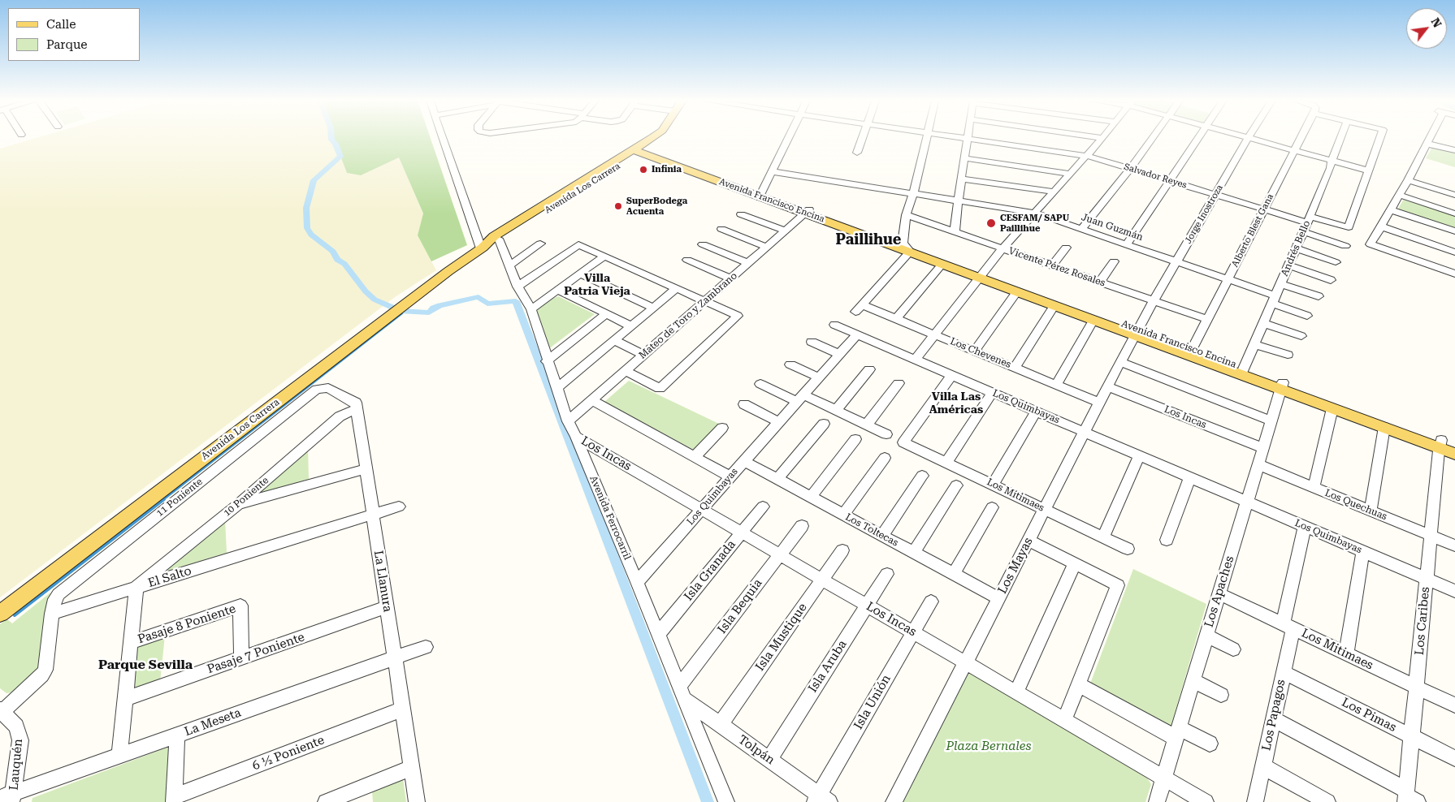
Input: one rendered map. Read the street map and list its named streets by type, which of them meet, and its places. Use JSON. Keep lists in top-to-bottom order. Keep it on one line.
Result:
{"streets":{"main road":["Avenida Los Carrera","Avenida Francisco Encina"],"street":["Salvador Reyes","Jorge Inostroza","Juan Guzmán","Alberto Blest Gana","Andrés Bello","Vicente Pérez Rosales","Mateo de Toro y Zambrano","Los Chevenes","Los Quimbayas","Los Incas","Los Mitimaes","10 Poniente","11 Poniente","Los Quechuas","Avenida Ferrocarril","Los Toltecas","Los Mayas","Isla Granada","El Salto","La Llanura","Los Apaches","Isla Bequia","Los Caribes","Pasaje 8 Poniente","Isla Mustique","Pasaje 7 Poniente","Isla Aruba","Isla Unión","Los Papagos","Los Pimas","La Meseta","Tolpán","6 ½ Poniente","Lauquén"]},"crossings":[["Salvador Reyes","Jorge Inostroza"],["Salvador Reyes","Alberto Blest Gana"],["Salvador Reyes","Andrés Bello"],["Avenida Los Carrera","Avenida Francisco Encina"],["Avenida Los Carrera","Avenida Ferrocarril"],["Avenida Francisco Encina","Jorge Inostroza"],["Avenida Francisco Encina","Alberto Blest Gana"],["Avenida Francisco Encina","Andrés Bello"],["Avenida Francisco Encina","Mateo de Toro y Zambrano"],["Avenida Francisco Encina","Los Chevenes"],["Avenida Francisco Encina","Los Mayas"],["Avenida Francisco Encina","Los Apaches"],["Avenida Francisco Encina","Los Caribes"],["Jorge Inostroza","Juan Guzmán"],["Jorge Inostroza","Vicente Pérez Rosales"],["Jorge Inostroza","Los Mayas"],["Juan Guzmán","Alberto Blest Gana"],["Juan Guzmán","Andrés Bello"],["Alberto Blest Gana","Vicente Pérez Rosales"],["Mateo de Toro y Zambrano","Avenida Ferrocarril"],["Los Chevenes","Los Mayas"],["Los Quimbayas","Los Incas"],["Los Quimbayas","Los Mitimaes"],["Los Quimbayas","Avenida Ferrocarril"],["Los Quimbayas","Los Toltecas"],["Los Quimbayas","Los Mayas"],["Los Quimbayas","Los Apaches"],["Los Quimbayas","Los Caribes"],["Los Quimbayas","Los Papagos"],["Los Incas","Avenida Ferrocarril"],["Los Incas","Los Mayas"],["Los Incas","Isla Granada"],["Los Incas","Los Apaches"],["Los Incas","Isla Bequia"],["Los Incas","Isla Mustique"],["Los Incas","Isla Aruba"],["Los Incas","Isla Unión"],["Los Mitimaes","Los Mayas"],["Los Mitimaes","Los Apaches"],["Los Mitimaes","Los Caribes"],["Los Mitimaes","Los Papagos"],["10 Poniente","11 Poniente"],["10 Poniente","El Salto"],["10 Poniente","La Llanura"],["11 Poniente","El Salto"],["11 Poniente","La Llanura"],["Los Quechuas","Los Apaches"],["Los Quechuas","Los Caribes"],["Avenida Ferrocarril","Isla Granada"],["Avenida Ferrocarril","Isla Bequia"],["Avenida Ferrocarril","Tolpán"],["Los Toltecas","Los Mayas"],["El Salto","La Llanura"],["La Llanura","Pasaje 7 Poniente"],["La Llanura","La Meseta"],["La Llanura","6 ½ Poniente"],["Isla Bequia","Tolpán"],["Los Caribes","Los Pimas"],["Pasaje 8 Poniente","Pasaje 7 Poniente"],["Isla Mustique","Tolpán"],["Isla Aruba","Tolpán"],["Isla Unión","Tolpán"],["Los Papagos","Los Pimas"],["La Meseta","Lauquén"]],"districts":["Paillihue","Villa Patria Vieja","Villa Las Américas","Parque Sevilla"],"parks":["Plaza Bernales"],"places":["Infinia","SuperBodega Acuenta","CESFAM/ SAPU Paillihue"],"legend":["Calle","Parque"],"north":"top right"}
